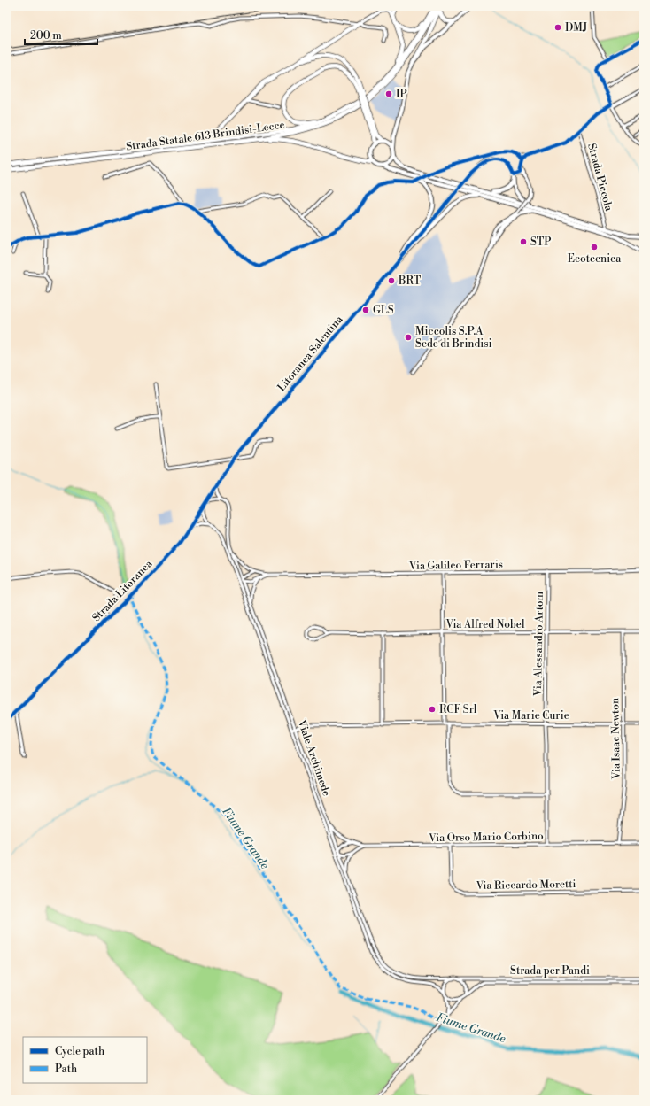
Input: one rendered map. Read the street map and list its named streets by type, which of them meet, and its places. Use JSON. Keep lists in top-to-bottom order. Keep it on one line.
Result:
{"streets":{"highway":["Strada Statale 613 Brindisi-Lecce"],"street":["Strada Piccola","Litoranea Salentina","Via Galileo Ferraris","Strada Litoranea","Via Alfred Nobel","Via Alessandro Artom","Via Marie Curie","Via Isaac Newton","Viale Archimede","Via Orso Mario Corbino","Via Riccardo Moretti","Strada per Pandi"]},"crossings":[["Litoranea Salentina","Strada Litoranea"],["Via Galileo Ferraris","Via Alessandro Artom"],["Via Galileo Ferraris","Viale Archimede"],["Strada Litoranea","Viale Archimede"],["Via Alfred Nobel","Via Alessandro Artom"],["Via Alfred Nobel","Via Isaac Newton"],["Via Alessandro Artom","Via Marie Curie"],["Via Alessandro Artom","Via Orso Mario Corbino"],["Via Marie Curie","Via Isaac Newton"],["Via Marie Curie","Viale Archimede"],["Via Isaac Newton","Via Orso Mario Corbino"],["Viale Archimede","Via Orso Mario Corbino"],["Viale Archimede","Strada per Pandi"],["Via Orso Mario Corbino","Via Riccardo Moretti"]],"water":["Fiume Grande"],"places":["DMJ","IP","STP","Ecotecnica","BRT","GLS","Miccolis S.P.A Sede di Brindisi","RCF Srl"],"legend":["Cycle path","Path"],"scale_bar":"200 m"}
